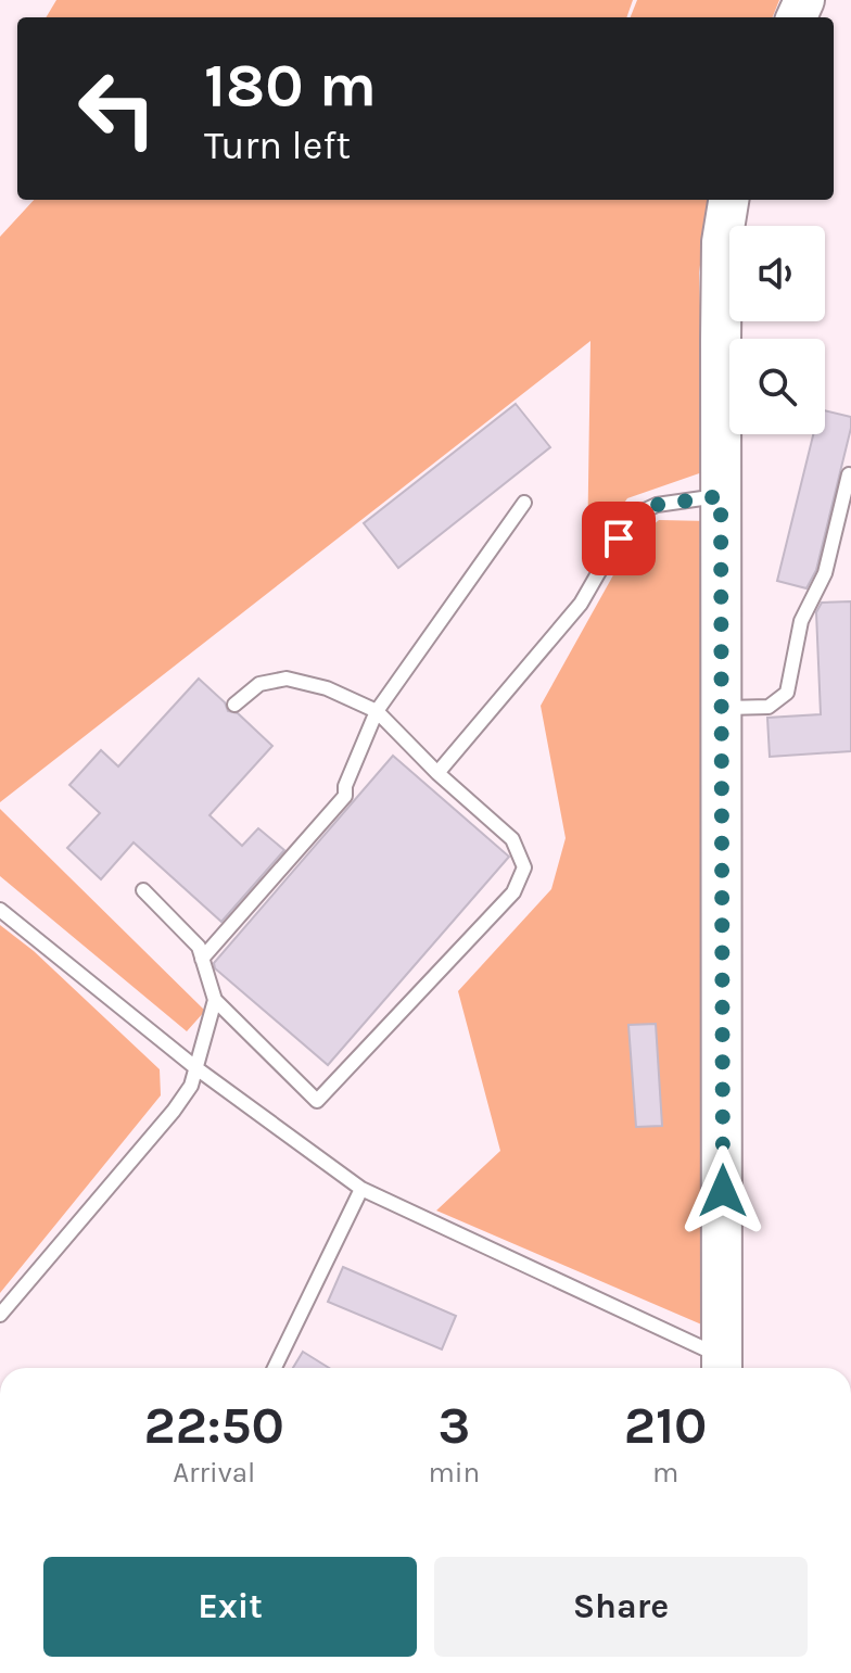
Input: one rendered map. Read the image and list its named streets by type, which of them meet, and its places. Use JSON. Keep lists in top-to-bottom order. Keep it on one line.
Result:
{"page":{"turn":["180 m","Turn left"],"eta":["22:50","Arrival","3","min","210","m"],"buttons":["Exit","Share"]}}
